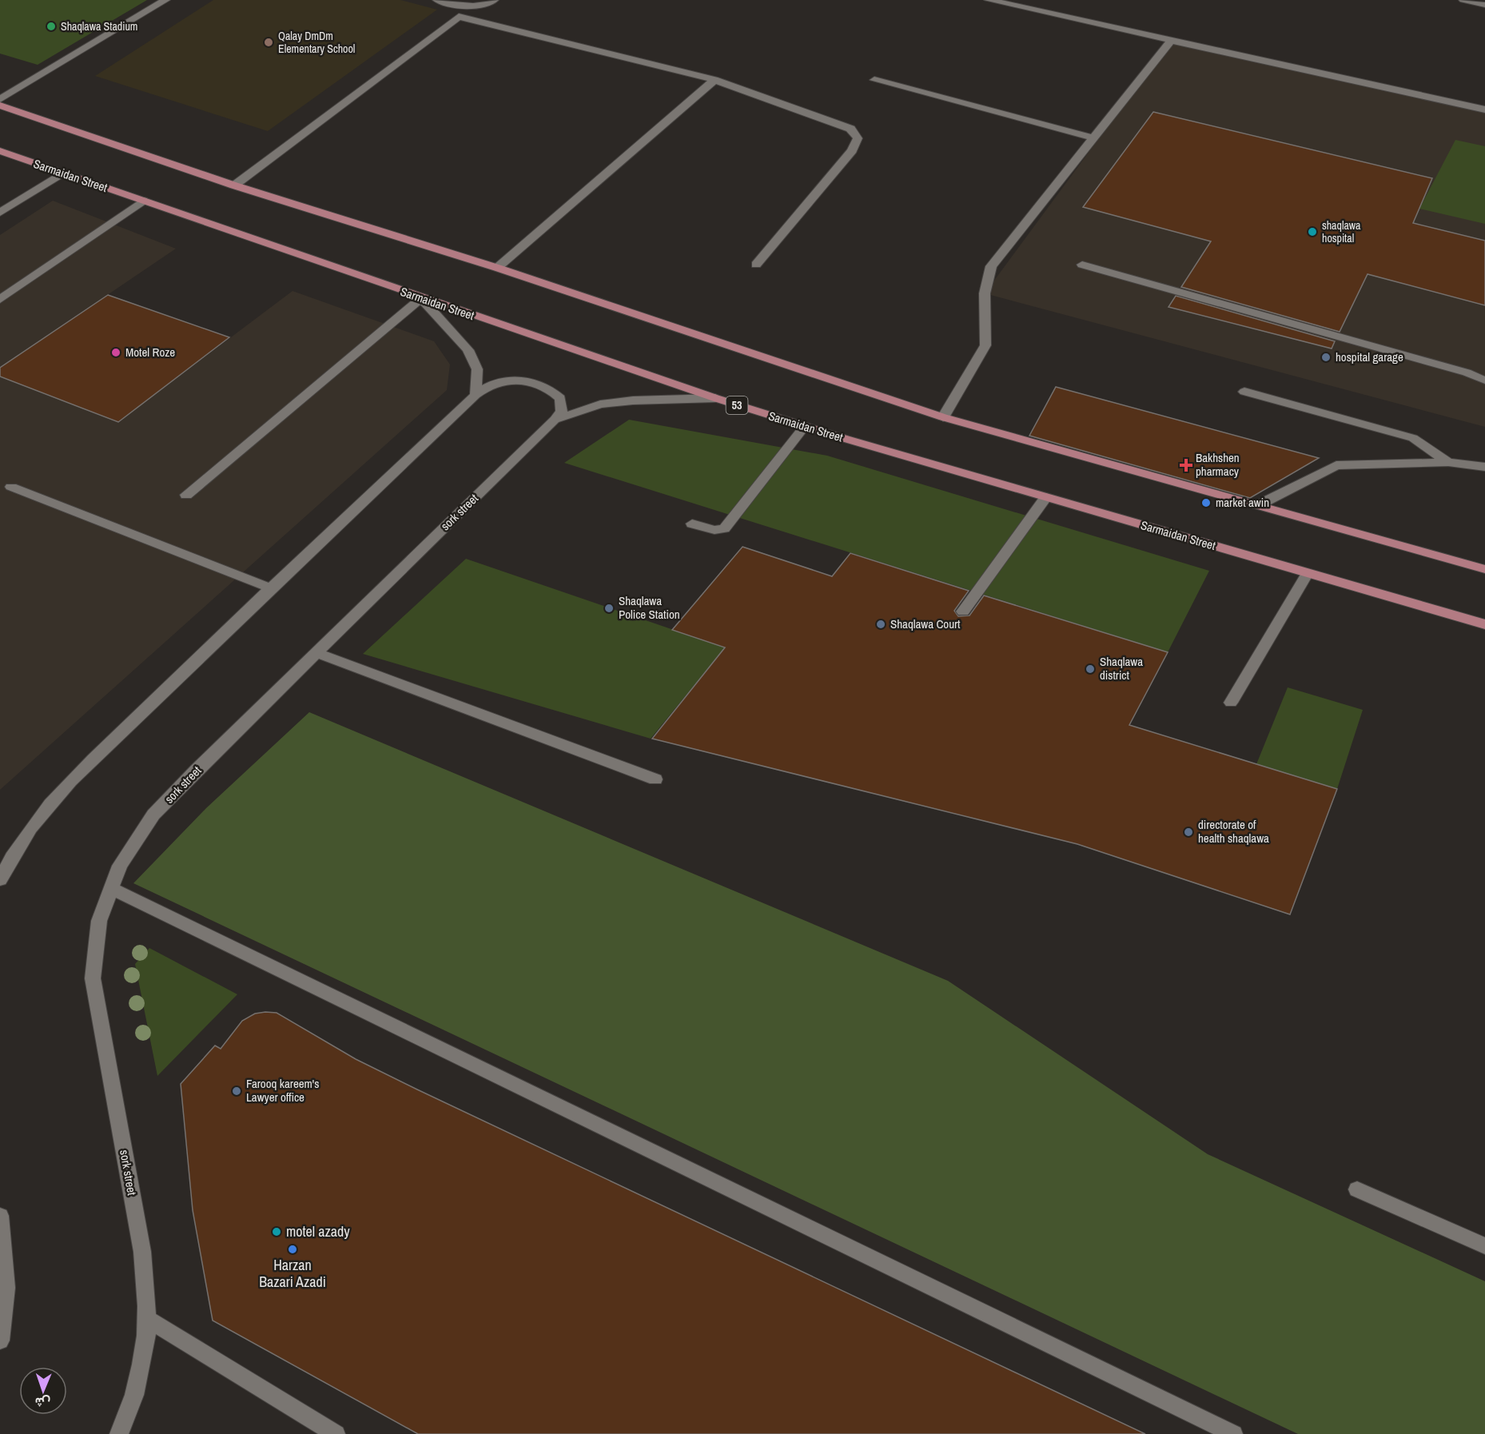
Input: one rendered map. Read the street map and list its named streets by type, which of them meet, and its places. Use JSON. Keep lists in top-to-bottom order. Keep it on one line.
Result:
{"streets":{"main road":["Sarmaidan Street","53"],"street":["sork street"]},"crossings":[["Sarmaidan Street","sork street"]],"places":{"other":["Shaqlawa Stadium","Qalay DmDm Elementary School","shaqlawa hospital","Motel Roze","hospital garage","market awin","Shaqlawa Police Station","Shaqlawa Court","Shaqlawa district","directorate of health shaqlawa","Farooq kareem's Lawyer office","motel azady","Harzan Bazari Azadi"],"health":["Bakhshen pharmacy"]},"north":"bottom"}
